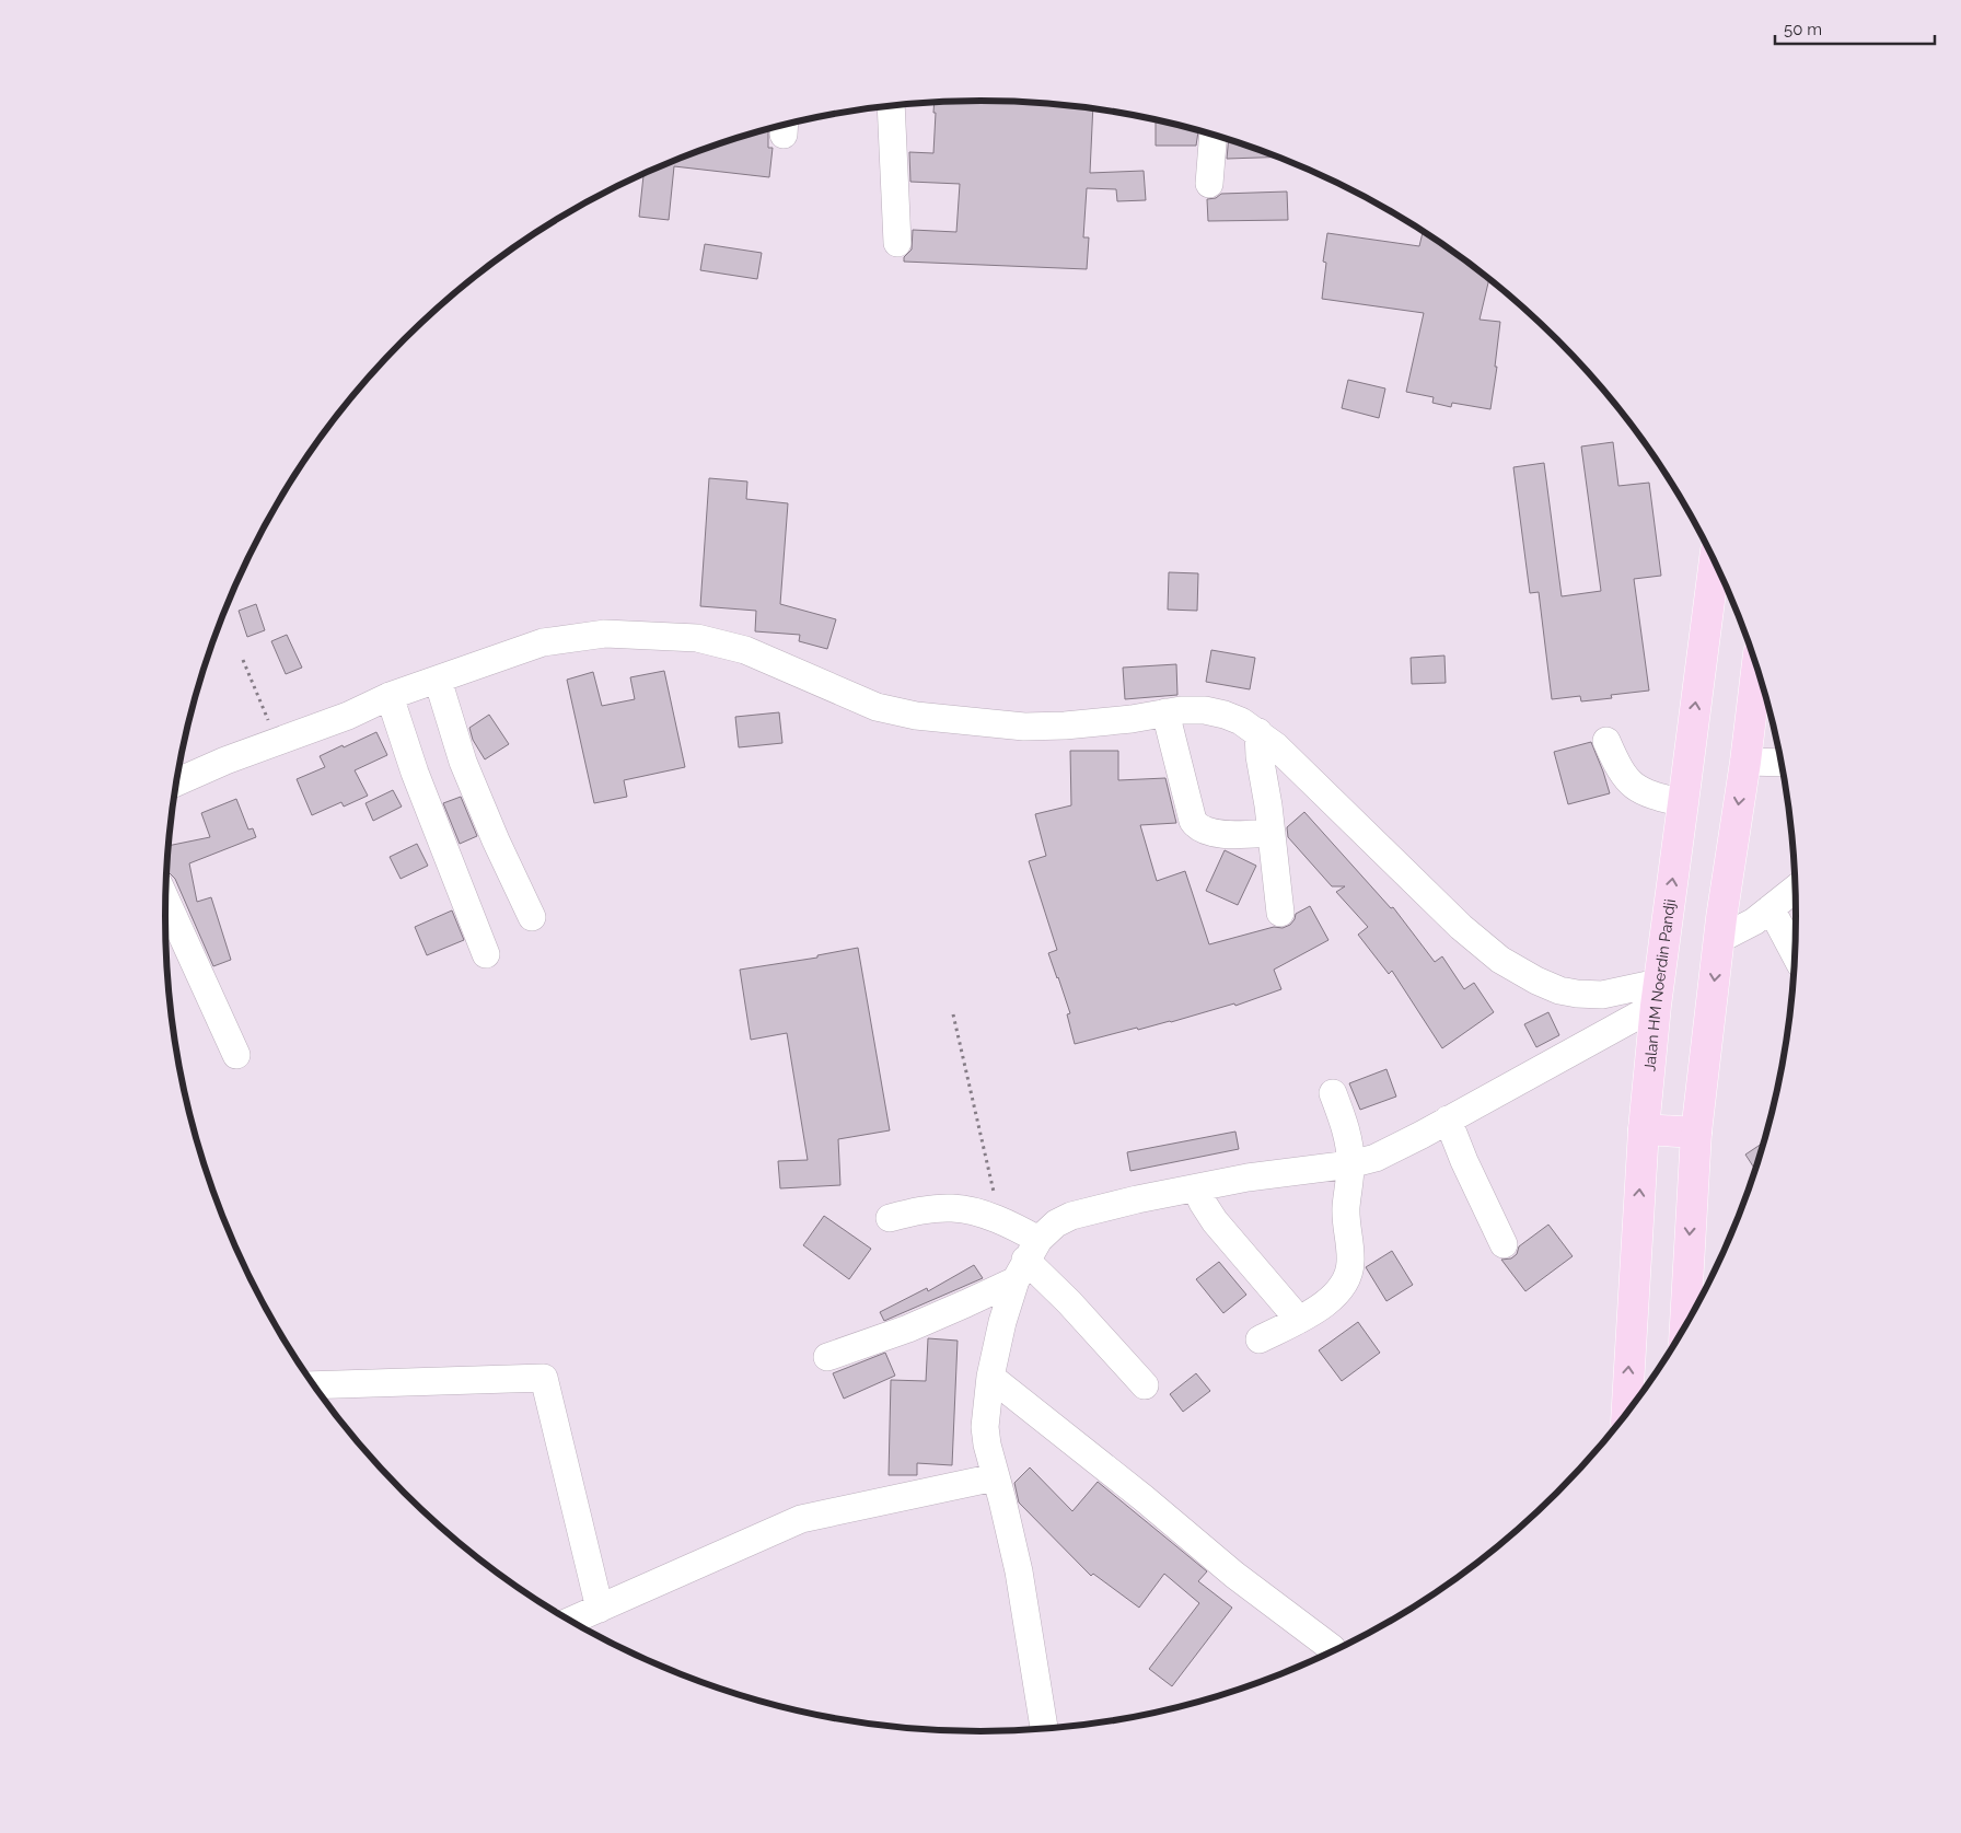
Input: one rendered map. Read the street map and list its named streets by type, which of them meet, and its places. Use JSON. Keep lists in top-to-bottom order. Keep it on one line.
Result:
{"streets":{"main road":["Jalan HM Noerdin Pandji"]},"scale_bar":"50 m"}
